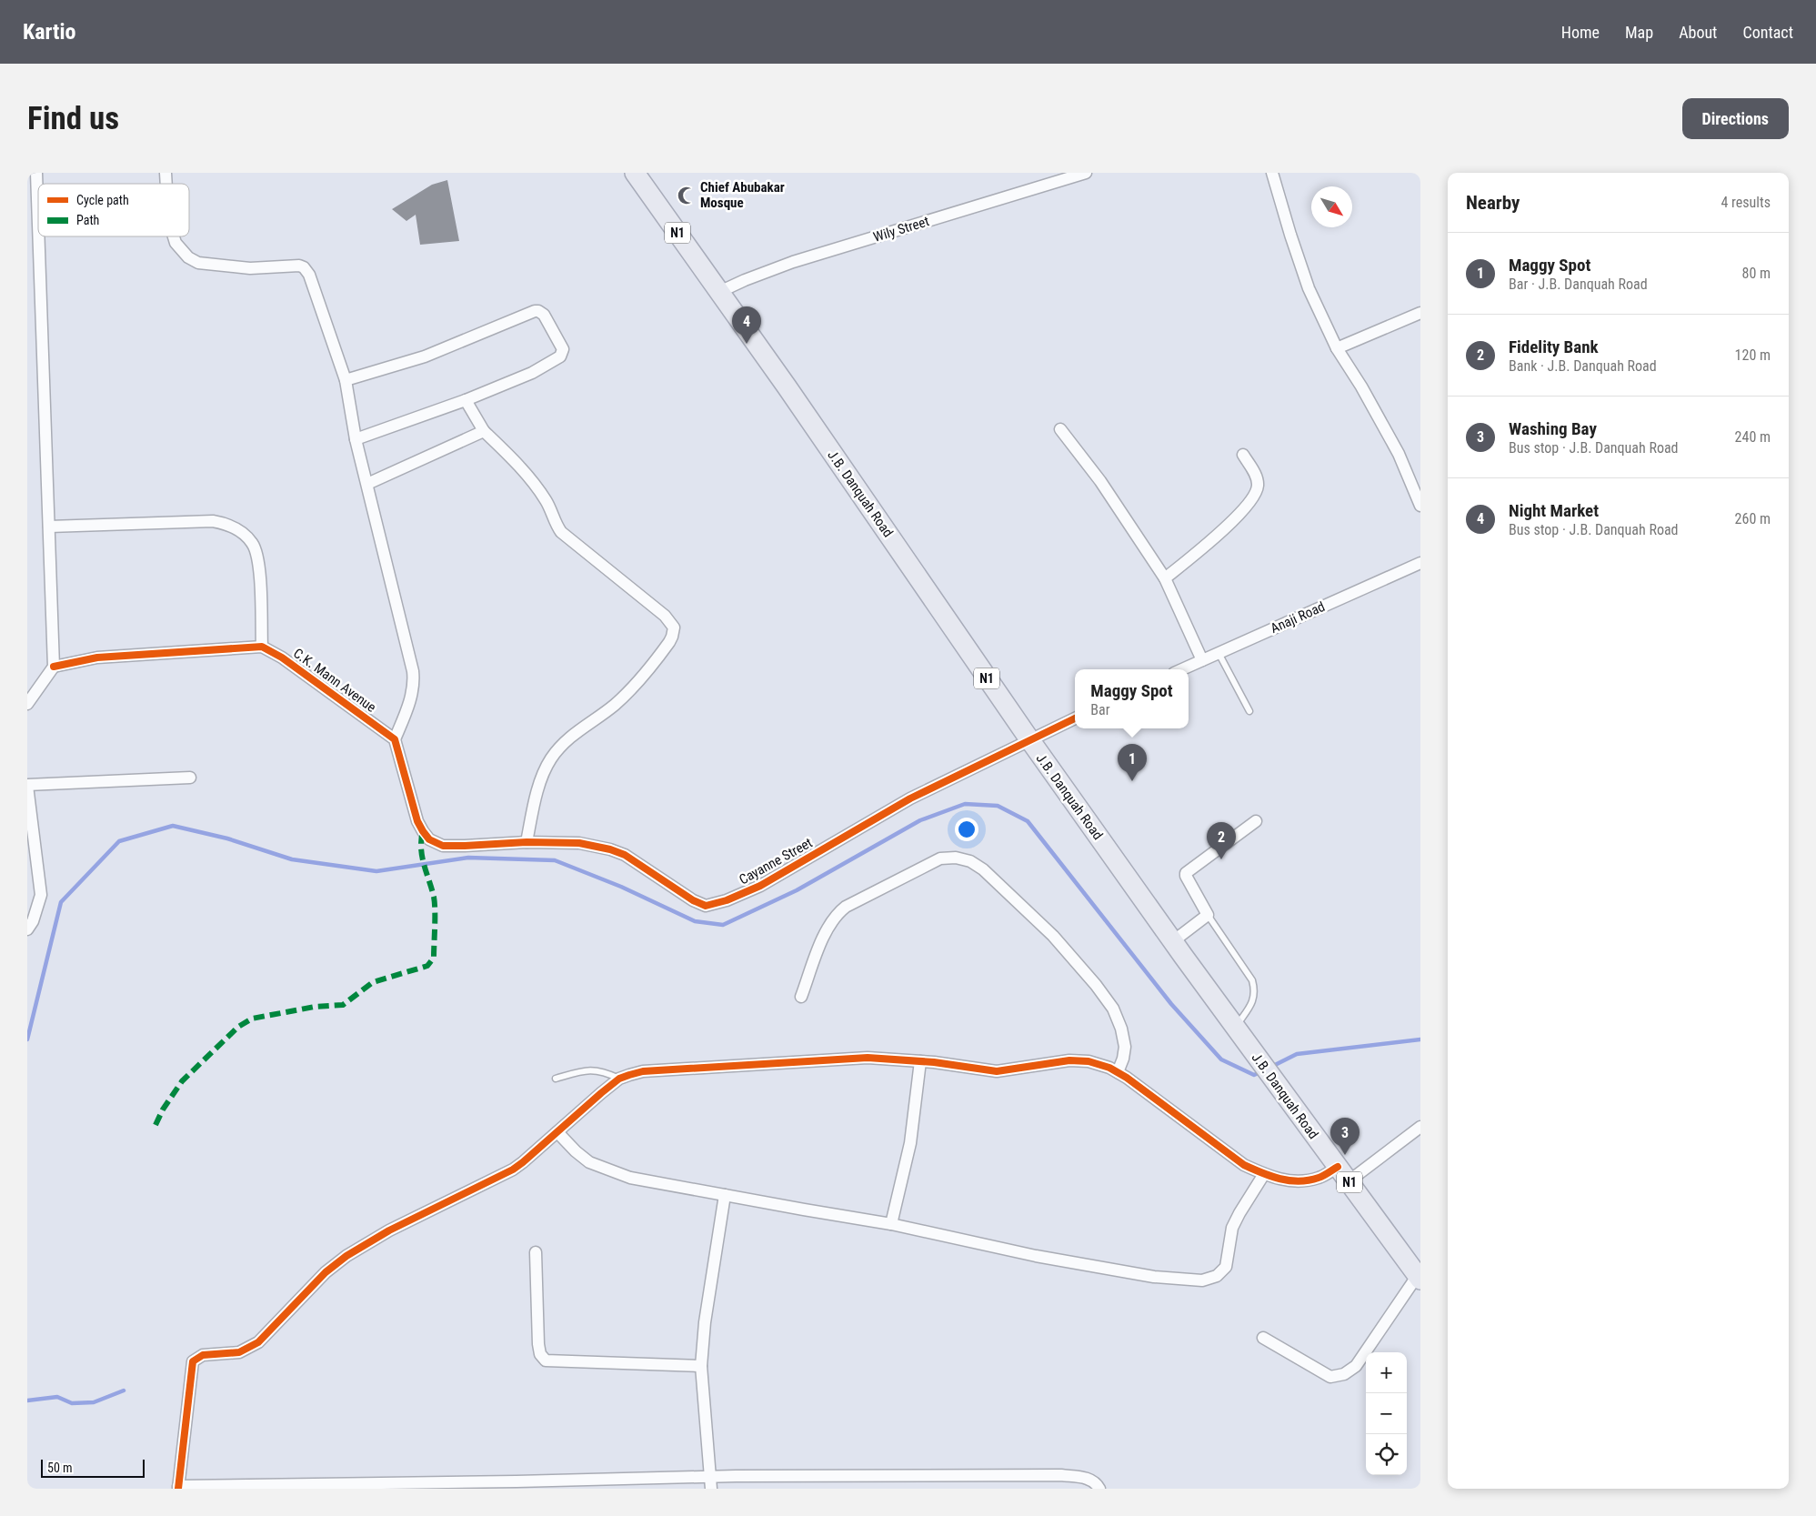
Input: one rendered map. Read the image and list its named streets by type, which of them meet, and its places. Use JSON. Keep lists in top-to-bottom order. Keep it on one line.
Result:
{"streets":{"highway":["N1","J.B. Danquah Road"],"street":["Wily Street","Anaji Road","C.K. Mann Avenue","Cayanne Street"]},"crossings":[["Wily Street","J.B. Danquah Road"],["J.B. Danquah Road","Cayanne Street"]],"places":{"mosque":["Chief Abubakar Mosque"]},"legend":["Cycle path","Path"],"scale_bar":"50 m","north":"bottom right","page":{"header":"Kartio","nav":["Home","Map","About","Contact"],"buttons":"Directions","title":"Find us","heading":["Nearby","4 results"],"list":[{"mark":"1","name":"Maggy Spot","note":"Bar · J.B. Danquah Road","value":"80 m"},{"mark":"2","name":"Fidelity Bank","note":"Bank · J.B. Danquah Road","value":"120 m"},{"mark":"3","name":"Washing Bay","note":"Bus stop · J.B. Danquah Road","value":"240 m"},{"mark":"4","name":"Night Market","note":"Bus stop · J.B. Danquah Road","value":"260 m"}],"pins":["4","1","2","3"],"popup":["Maggy Spot","Bar"],"map_buttons":["+","−"],"scale":"50 m"}}
